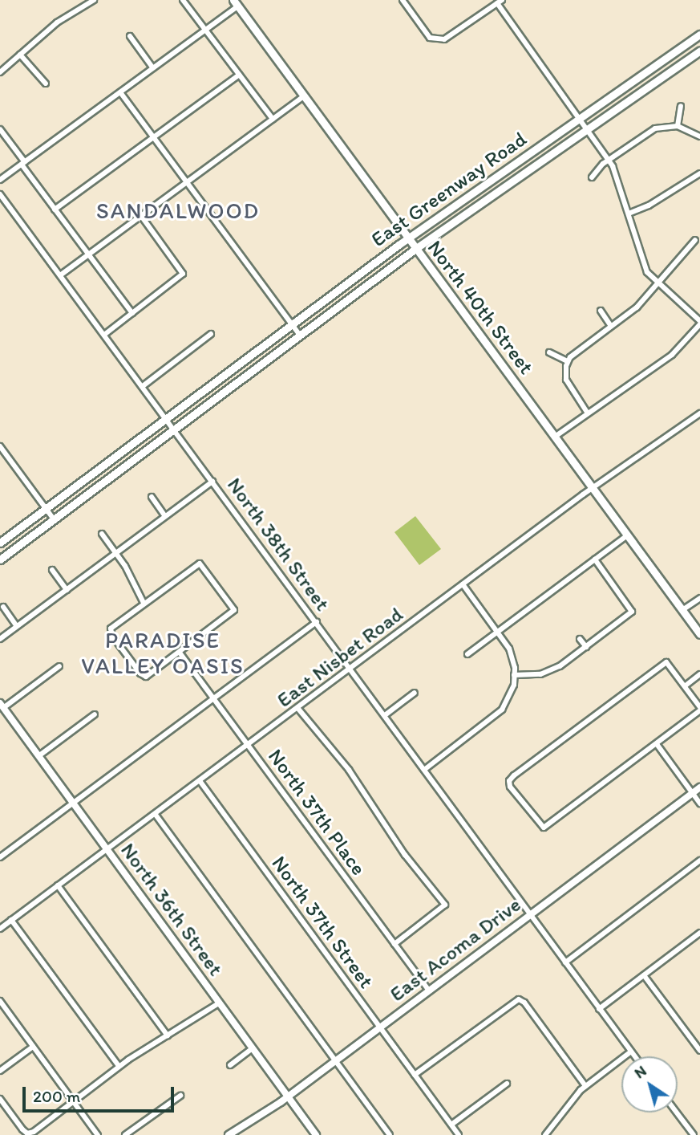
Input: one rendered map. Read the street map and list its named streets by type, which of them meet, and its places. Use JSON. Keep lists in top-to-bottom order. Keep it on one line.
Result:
{"streets":{"main road":["East Greenway Road","North 40th Street"],"street":["North 38th Street","East Nisbet Road","North 37th Place","North 36th Street","North 37th Street","East Acoma Drive"]},"crossings":[["East Greenway Road","North 40th Street"],["East Greenway Road","North 38th Street"],["North 40th Street","East Nisbet Road"],["North 38th Street","East Nisbet Road"],["North 38th Street","East Acoma Drive"],["East Nisbet Road","North 37th Place"],["East Nisbet Road","North 36th Street"],["East Nisbet Road","North 37th Street"],["North 37th Place","East Acoma Drive"],["North 36th Street","East Acoma Drive"],["North 37th Street","East Acoma Drive"]],"districts":["SANDALWOOD","PARADISE VALLEY OASIS"],"scale_bar":"200 m","north":"top left"}
